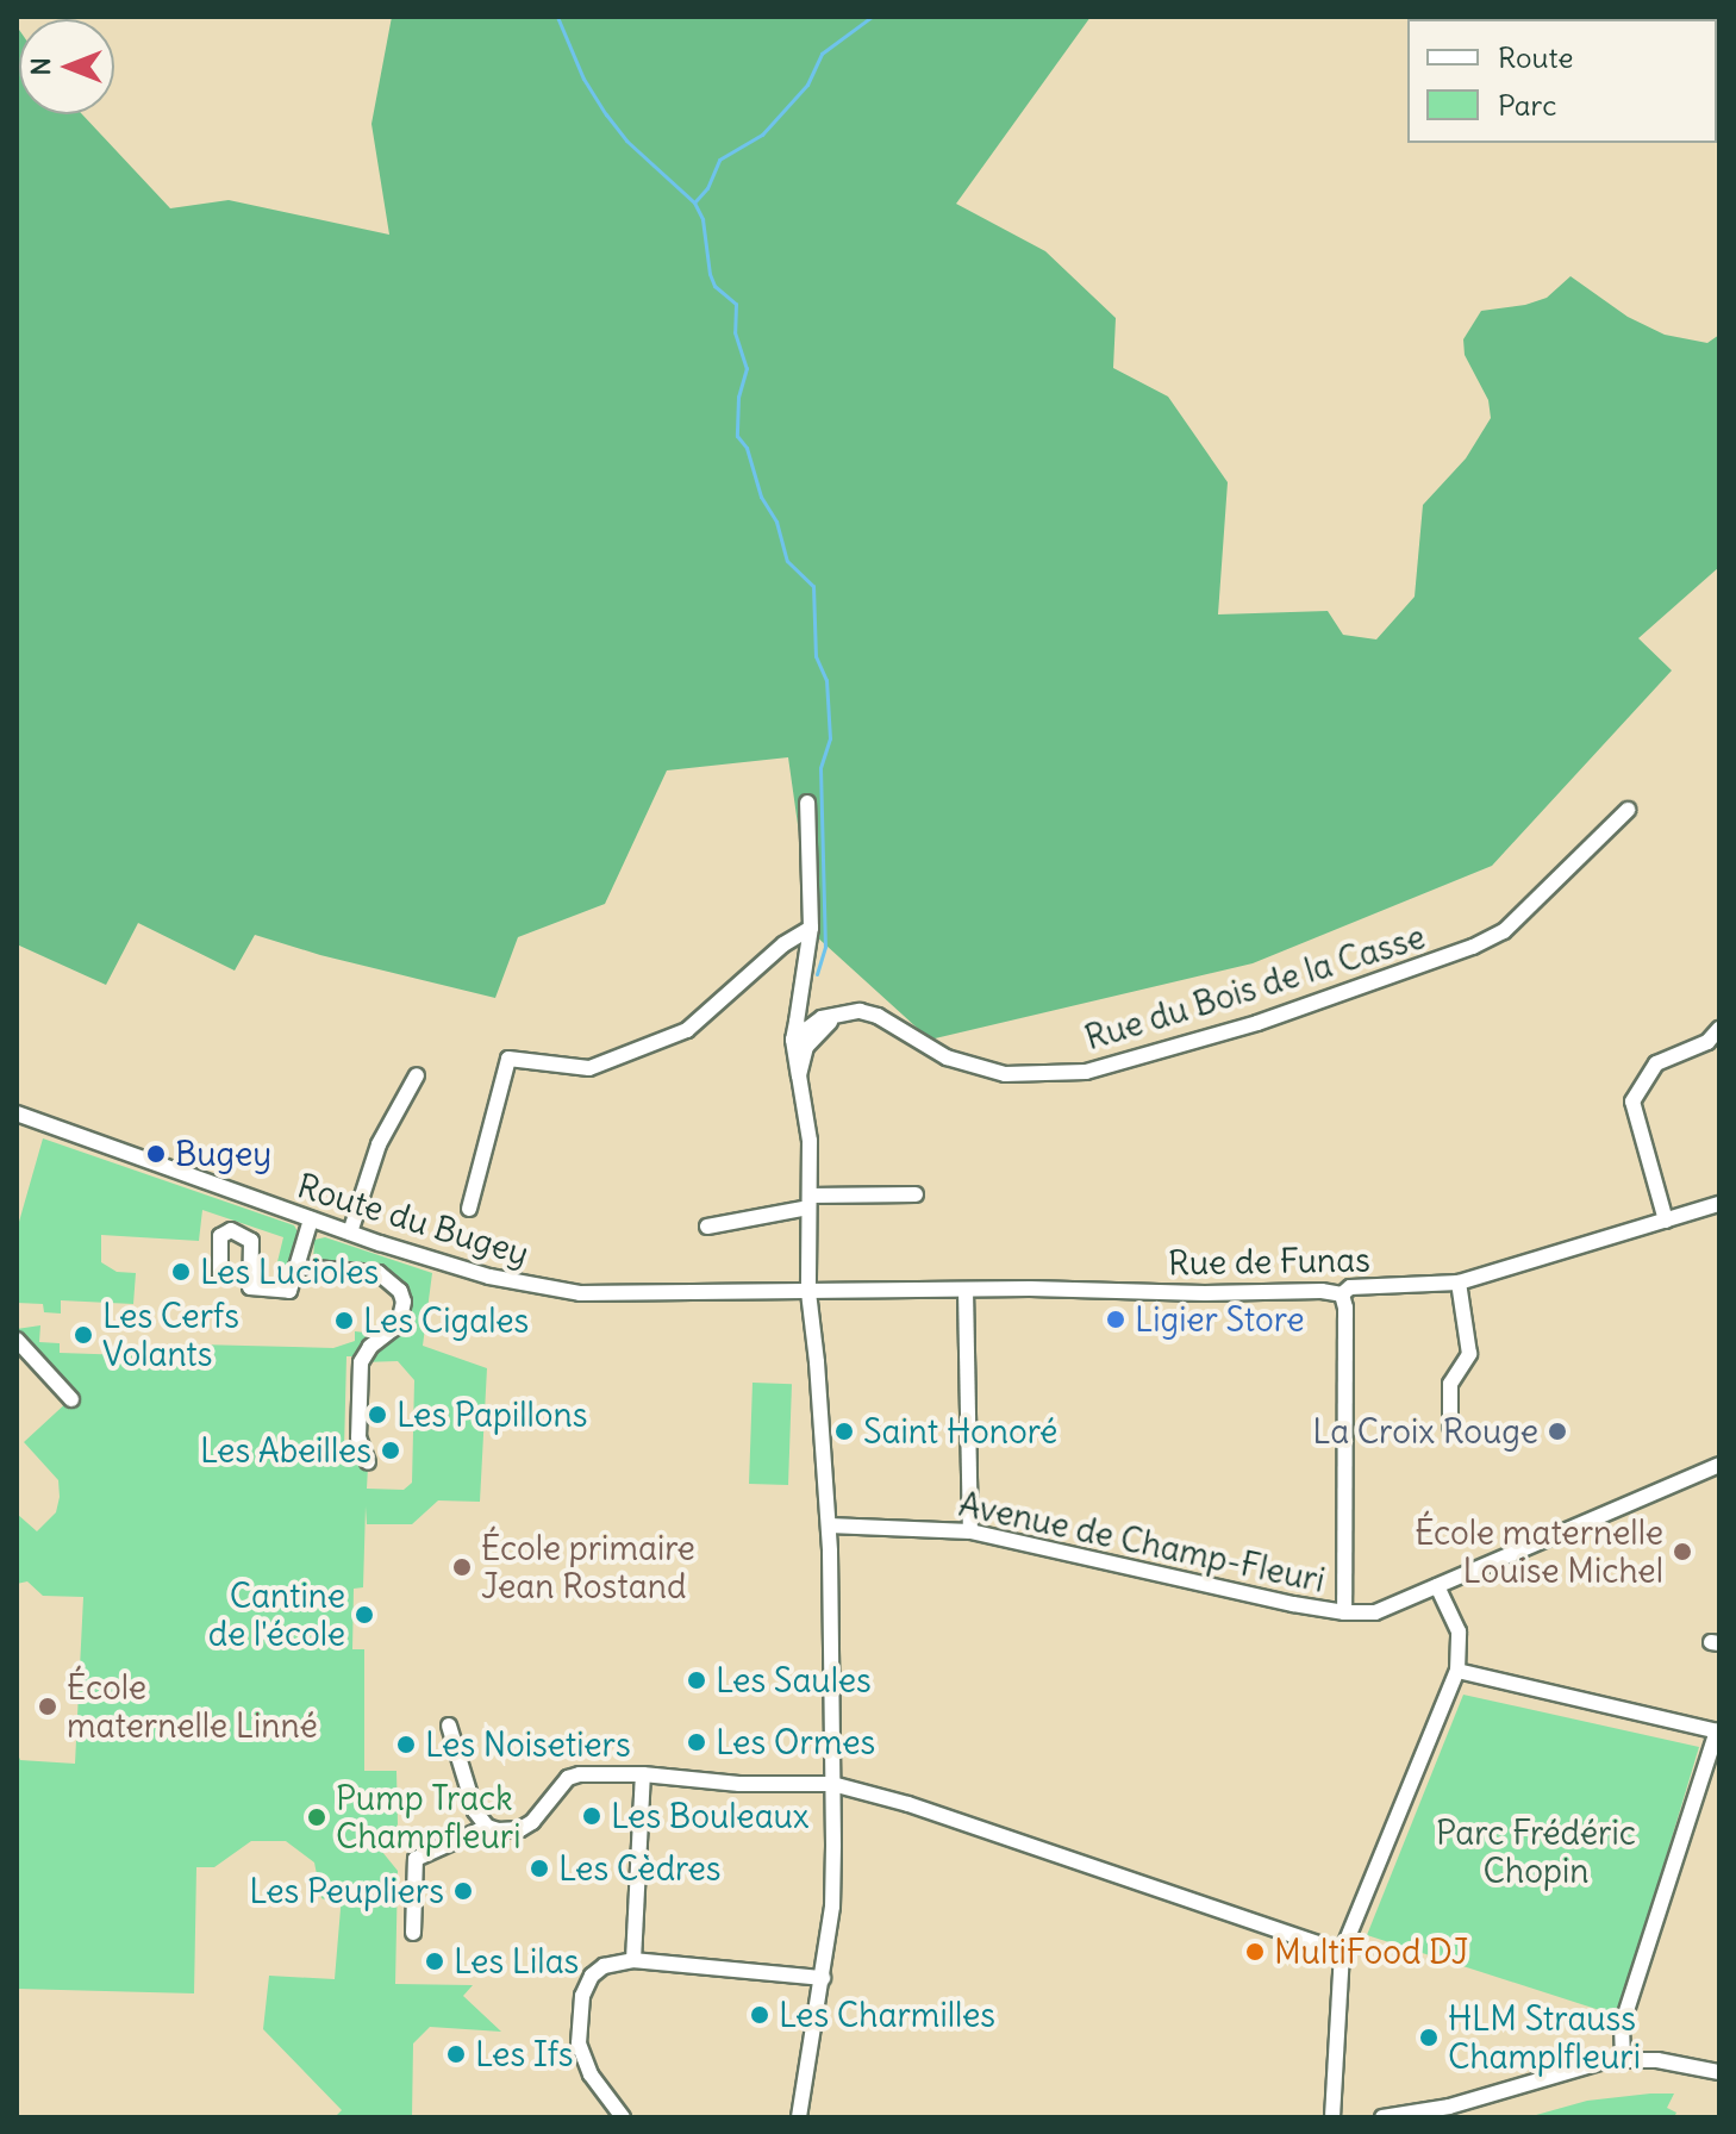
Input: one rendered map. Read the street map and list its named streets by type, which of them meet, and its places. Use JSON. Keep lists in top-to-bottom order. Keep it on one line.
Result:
{"streets":{"street":["Rue du Bois de la Casse","Route du Bugey","Rue de Funas","Avenue de Champ-Fleuri"]},"crossings":[["Route du Bugey","Rue de Funas"]],"parks":["Parc Frédéric Chopin"],"places":["Bugey","Les Lucioles","Ligier Store","Les Cigales","Les Cerfs Volants","Les Papillons","Saint Honoré","La Croix Rouge","Les Abeilles","École maternelle Louise Michel","École primaire Jean Rostand","Cantine de l'école","Les Saules","École maternelle Linné","Les Ormes","Les Noisetiers","Les Bouleaux","Pump Track Champfleuri","Les Cèdres","Les Peupliers","MultiFood DJ","Les Lilas","Les Charmilles","HLM Strauss Champlfleuri","Les Ifs"],"legend":["Route","Parc"],"north":"left"}
